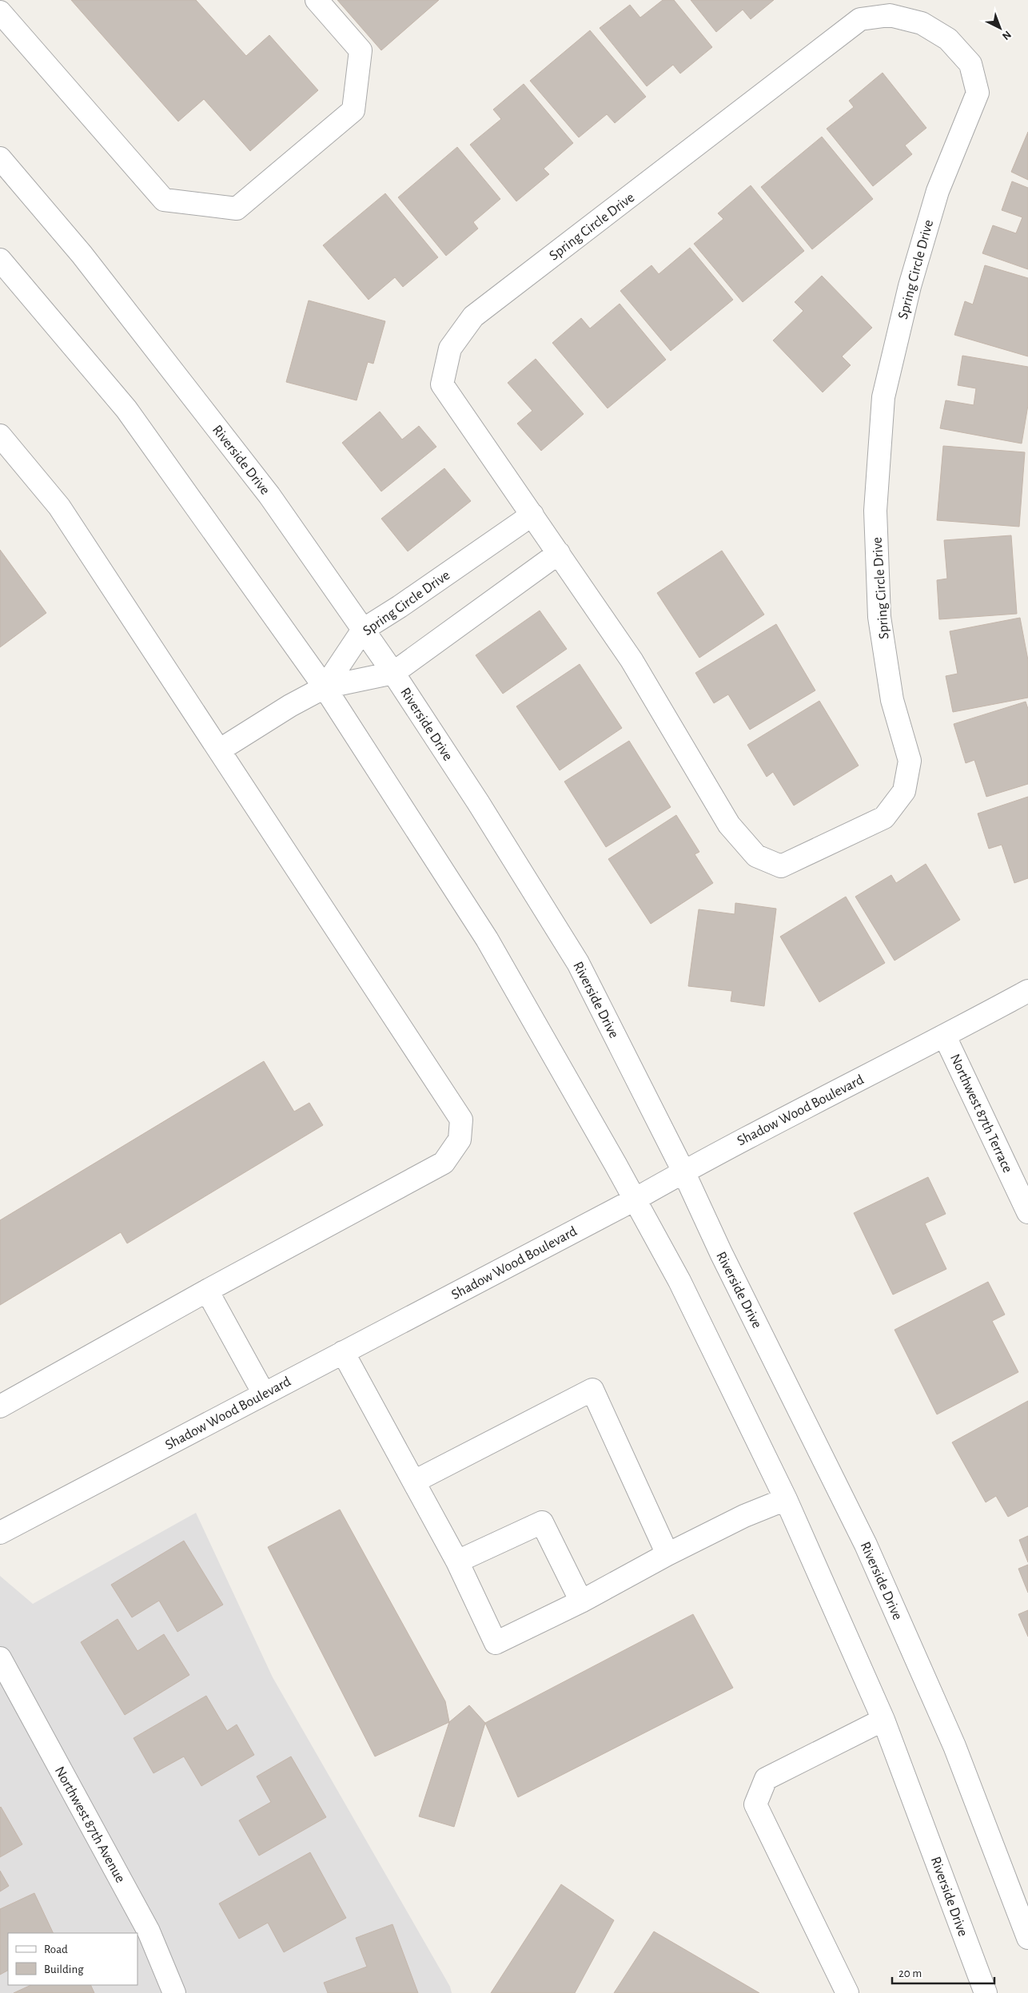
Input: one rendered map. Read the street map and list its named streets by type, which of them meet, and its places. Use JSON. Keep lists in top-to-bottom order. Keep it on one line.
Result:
{"streets":{"street":["Spring Circle Drive","Riverside Drive","Shadow Wood Boulevard","Northwest 87th Terrace","Northwest 87th Avenue"]},"crossings":[["Spring Circle Drive","Riverside Drive"],["Riverside Drive","Shadow Wood Boulevard"],["Shadow Wood Boulevard","Northwest 87th Terrace"]],"legend":["Road","Building"],"scale_bar":"20 m","north":"bottom right"}
